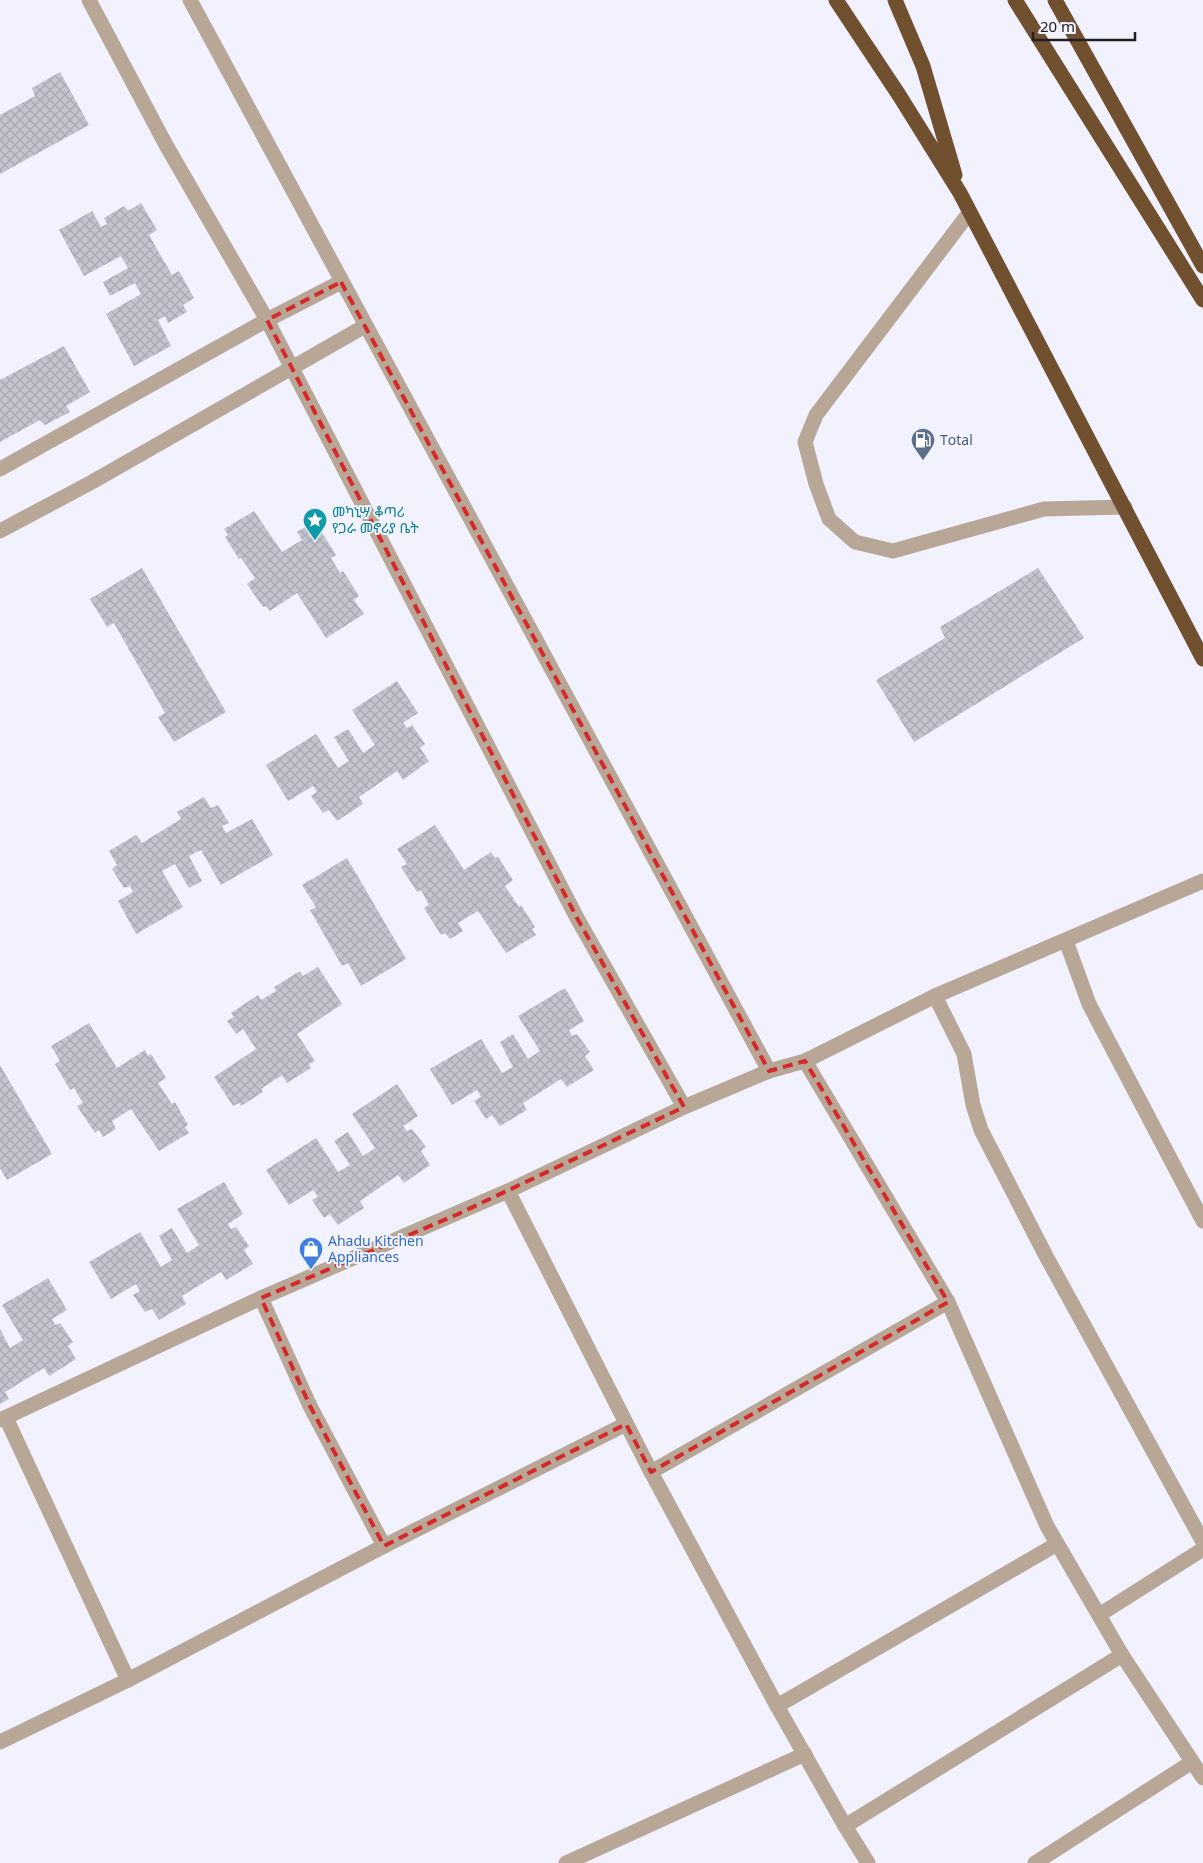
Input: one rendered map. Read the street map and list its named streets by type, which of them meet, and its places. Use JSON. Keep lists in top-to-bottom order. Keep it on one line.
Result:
{"places":{"fuel station":["Total"],"place":["መካኒሣ ቆጣሪ የጋራ መኖሪያ ቤት"],"shop":["Ahadu Kitchen Appliances"]},"scale_bar":"20 m"}
